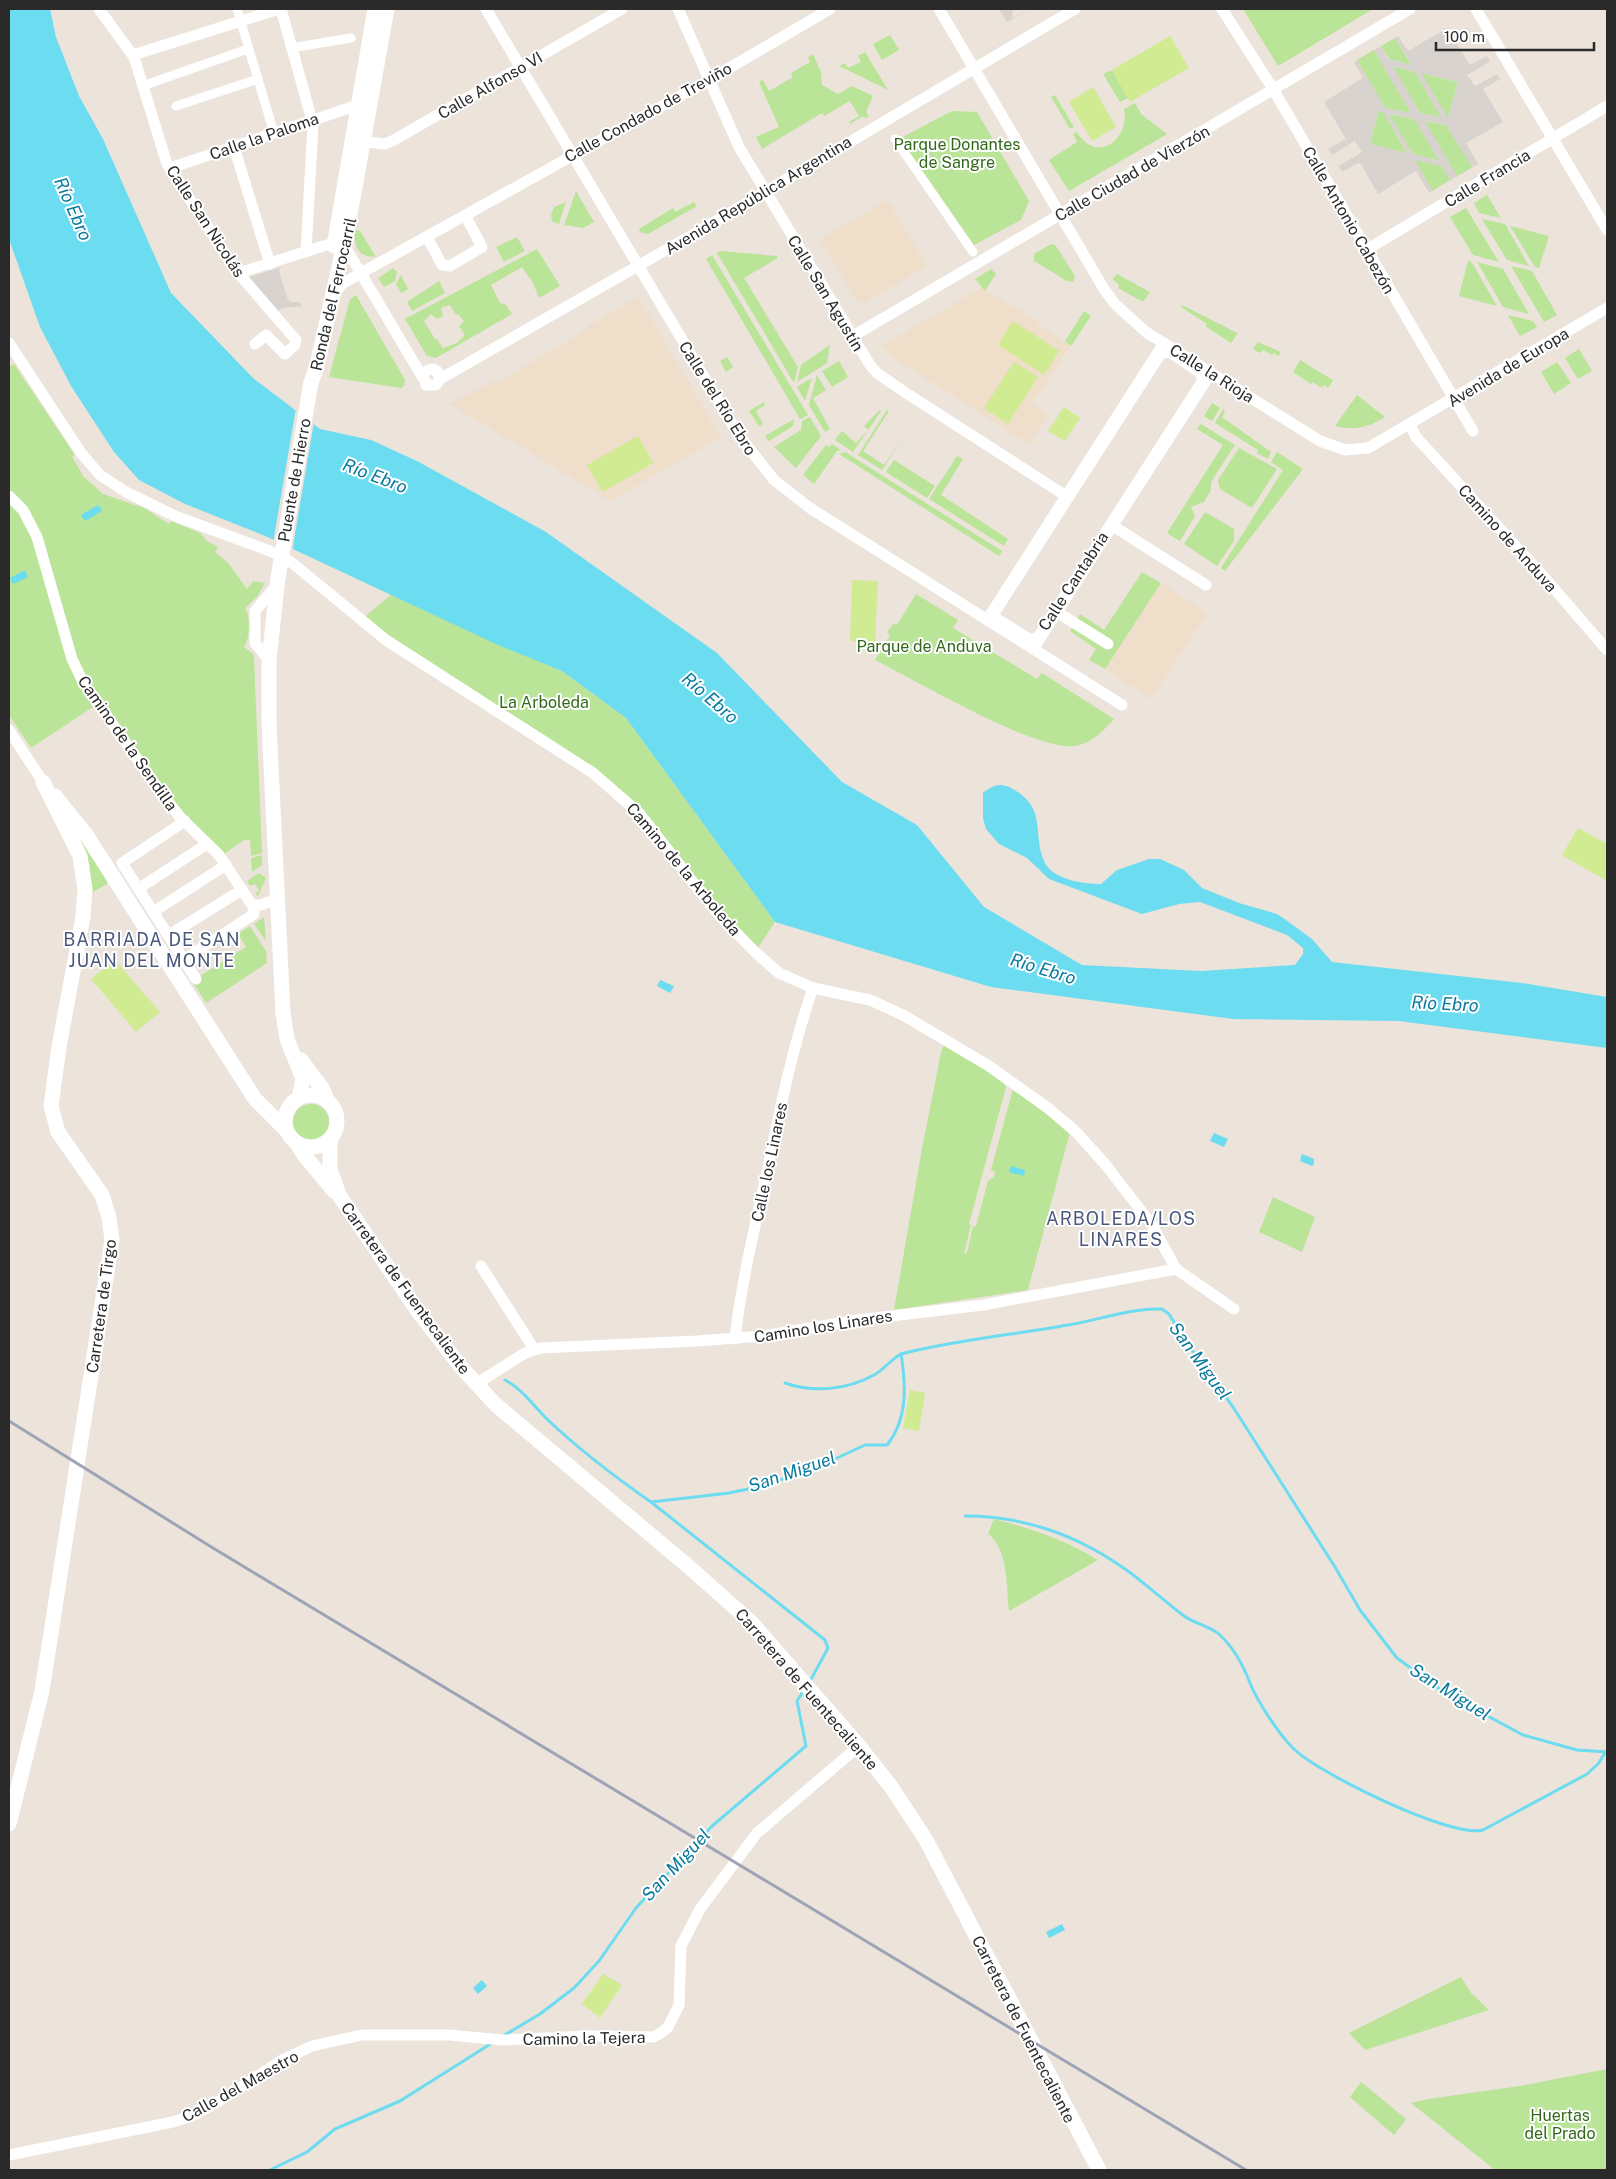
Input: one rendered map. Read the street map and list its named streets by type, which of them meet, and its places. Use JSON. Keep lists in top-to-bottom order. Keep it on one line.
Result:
{"streets":{"main road":["Ronda del Ferrocarril","Puente de Hierro","Carretera de Fuentecaliente","Carretera de Tirgo"],"street":["Calle Alfonso VI","Calle Condado de Treviño","Calle la Paloma","Calle Ciudad de Vierzón","Calle Francia","Avenida República Argentina","Calle Antonio Cabezón","Calle San Nicolás","Calle San Agustín","Avenida de Europa","Calle la Rioja","Calle del Río Ebro","Camino de Anduva","Calle Cantabria","Camino de la Sendilla","Camino de la Arboleda","Calle los Linares","Camino los Linares","Camino la Tejera","Calle del Maestro"]},"crossings":[["Calle Alfonso VI","Ronda del Ferrocarril"],["Calle Alfonso VI","Calle del Río Ebro"],["Calle Condado de Treviño","Avenida República Argentina"],["Calle Condado de Treviño","Calle San Agustín"],["Calle Condado de Treviño","Ronda del Ferrocarril"],["Calle Condado de Treviño","Calle del Río Ebro"],["Calle la Paloma","Calle San Nicolás"],["Calle la Paloma","Ronda del Ferrocarril"],["Calle Ciudad de Vierzón","Calle Antonio Cabezón"],["Calle Ciudad de Vierzón","Calle San Agustín"],["Calle Ciudad de Vierzón","Calle la Rioja"],["Calle Francia","Calle Antonio Cabezón"],["Avenida República Argentina","Calle San Agustín"],["Avenida República Argentina","Calle la Rioja"],["Avenida República Argentina","Calle del Río Ebro"],["Calle Antonio Cabezón","Avenida de Europa"],["Ronda del Ferrocarril","Puente de Hierro"],["Avenida de Europa","Calle la Rioja"],["Avenida de Europa","Camino de Anduva"],["Calle la Rioja","Camino de Anduva"],["Calle la Rioja","Calle Cantabria"],["Calle del Río Ebro","Calle Cantabria"],["Camino de la Arboleda","Calle los Linares"],["Camino de la Arboleda","Camino los Linares"],["Calle los Linares","Camino los Linares"],["Carretera de Fuentecaliente","Camino los Linares"],["Carretera de Fuentecaliente","Camino la Tejera"],["Camino la Tejera","Calle del Maestro"]],"districts":["BARRIADA DE SAN JUAN DEL MONTE","ARBOLEDA/LOS LINARES"],"water":["Río Ebro","San Miguel"],"parks":["Parque Donantes de Sangre","Parque de Anduva","La Arboleda","Huertas del Prado"],"scale_bar":"100 m"}
